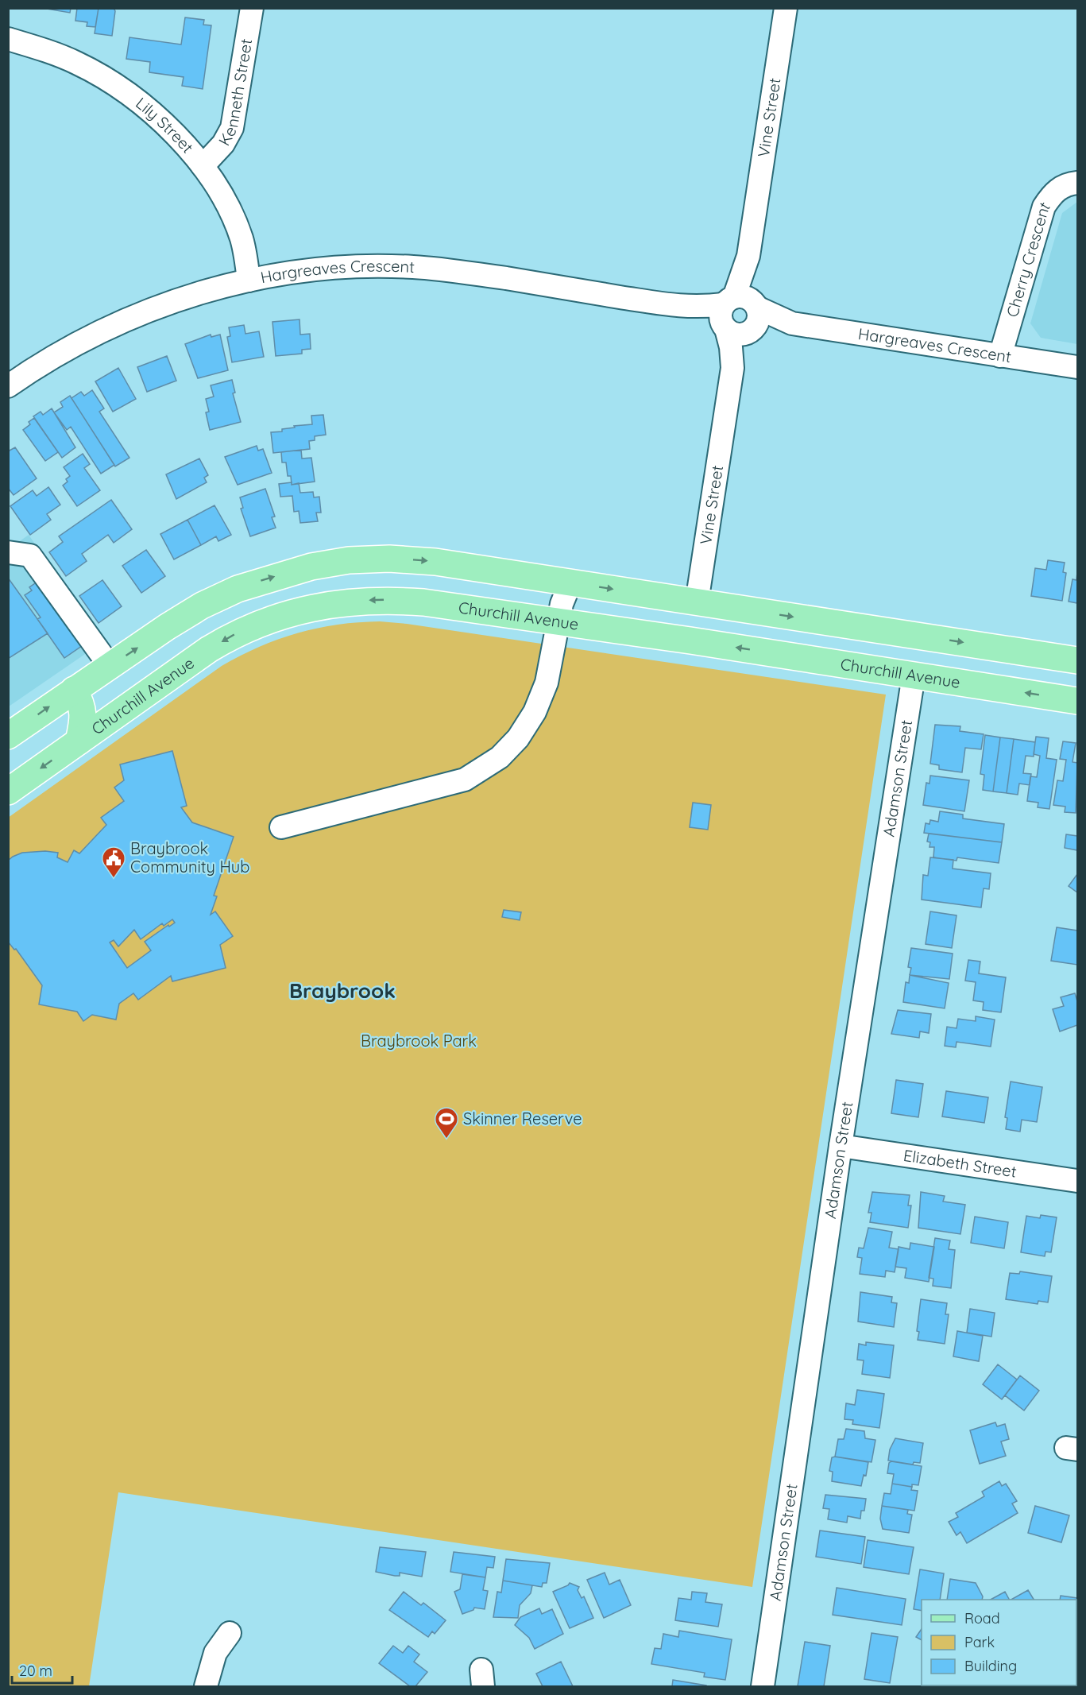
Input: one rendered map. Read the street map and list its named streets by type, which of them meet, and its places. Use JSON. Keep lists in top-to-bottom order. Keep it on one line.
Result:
{"streets":{"main road":["Vine Street","Churchill Avenue","Adamson Street"],"street":["Kenneth Street","Lily Street","Cherry Crescent","Hargreaves Crescent","Elizabeth Street"]},"crossings":[["Kenneth Street","Lily Street"],["Vine Street","Hargreaves Crescent"],["Vine Street","Churchill Avenue"],["Lily Street","Hargreaves Crescent"],["Cherry Crescent","Hargreaves Crescent"],["Churchill Avenue","Adamson Street"],["Adamson Street","Elizabeth Street"]],"districts":["Braybrook"],"parks":["Braybrook Park"],"places":{"public building":["Braybrook Community Hub"],"sports":["Skinner Reserve"]},"legend":["Road","Park","Building"],"scale_bar":"20 m"}
